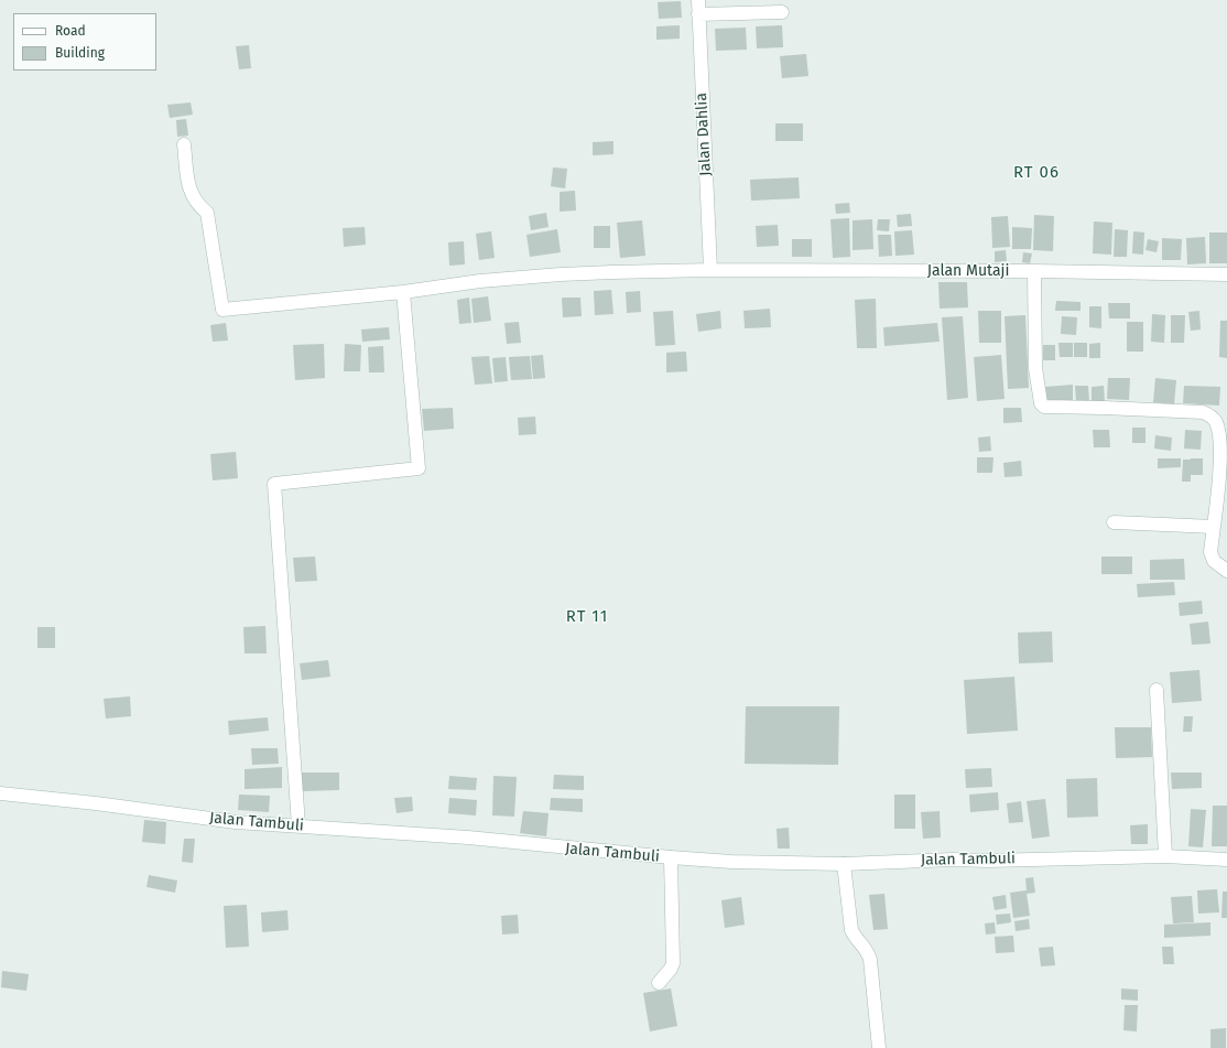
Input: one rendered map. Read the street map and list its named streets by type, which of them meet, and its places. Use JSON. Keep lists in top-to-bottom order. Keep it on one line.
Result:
{"streets":{"street":["Jalan Dahlia","Jalan Mutaji","Jalan Tambuli"]},"crossings":[["Jalan Dahlia","Jalan Mutaji"]],"districts":["RT 06","RT 11"],"legend":["Road","Building"]}
